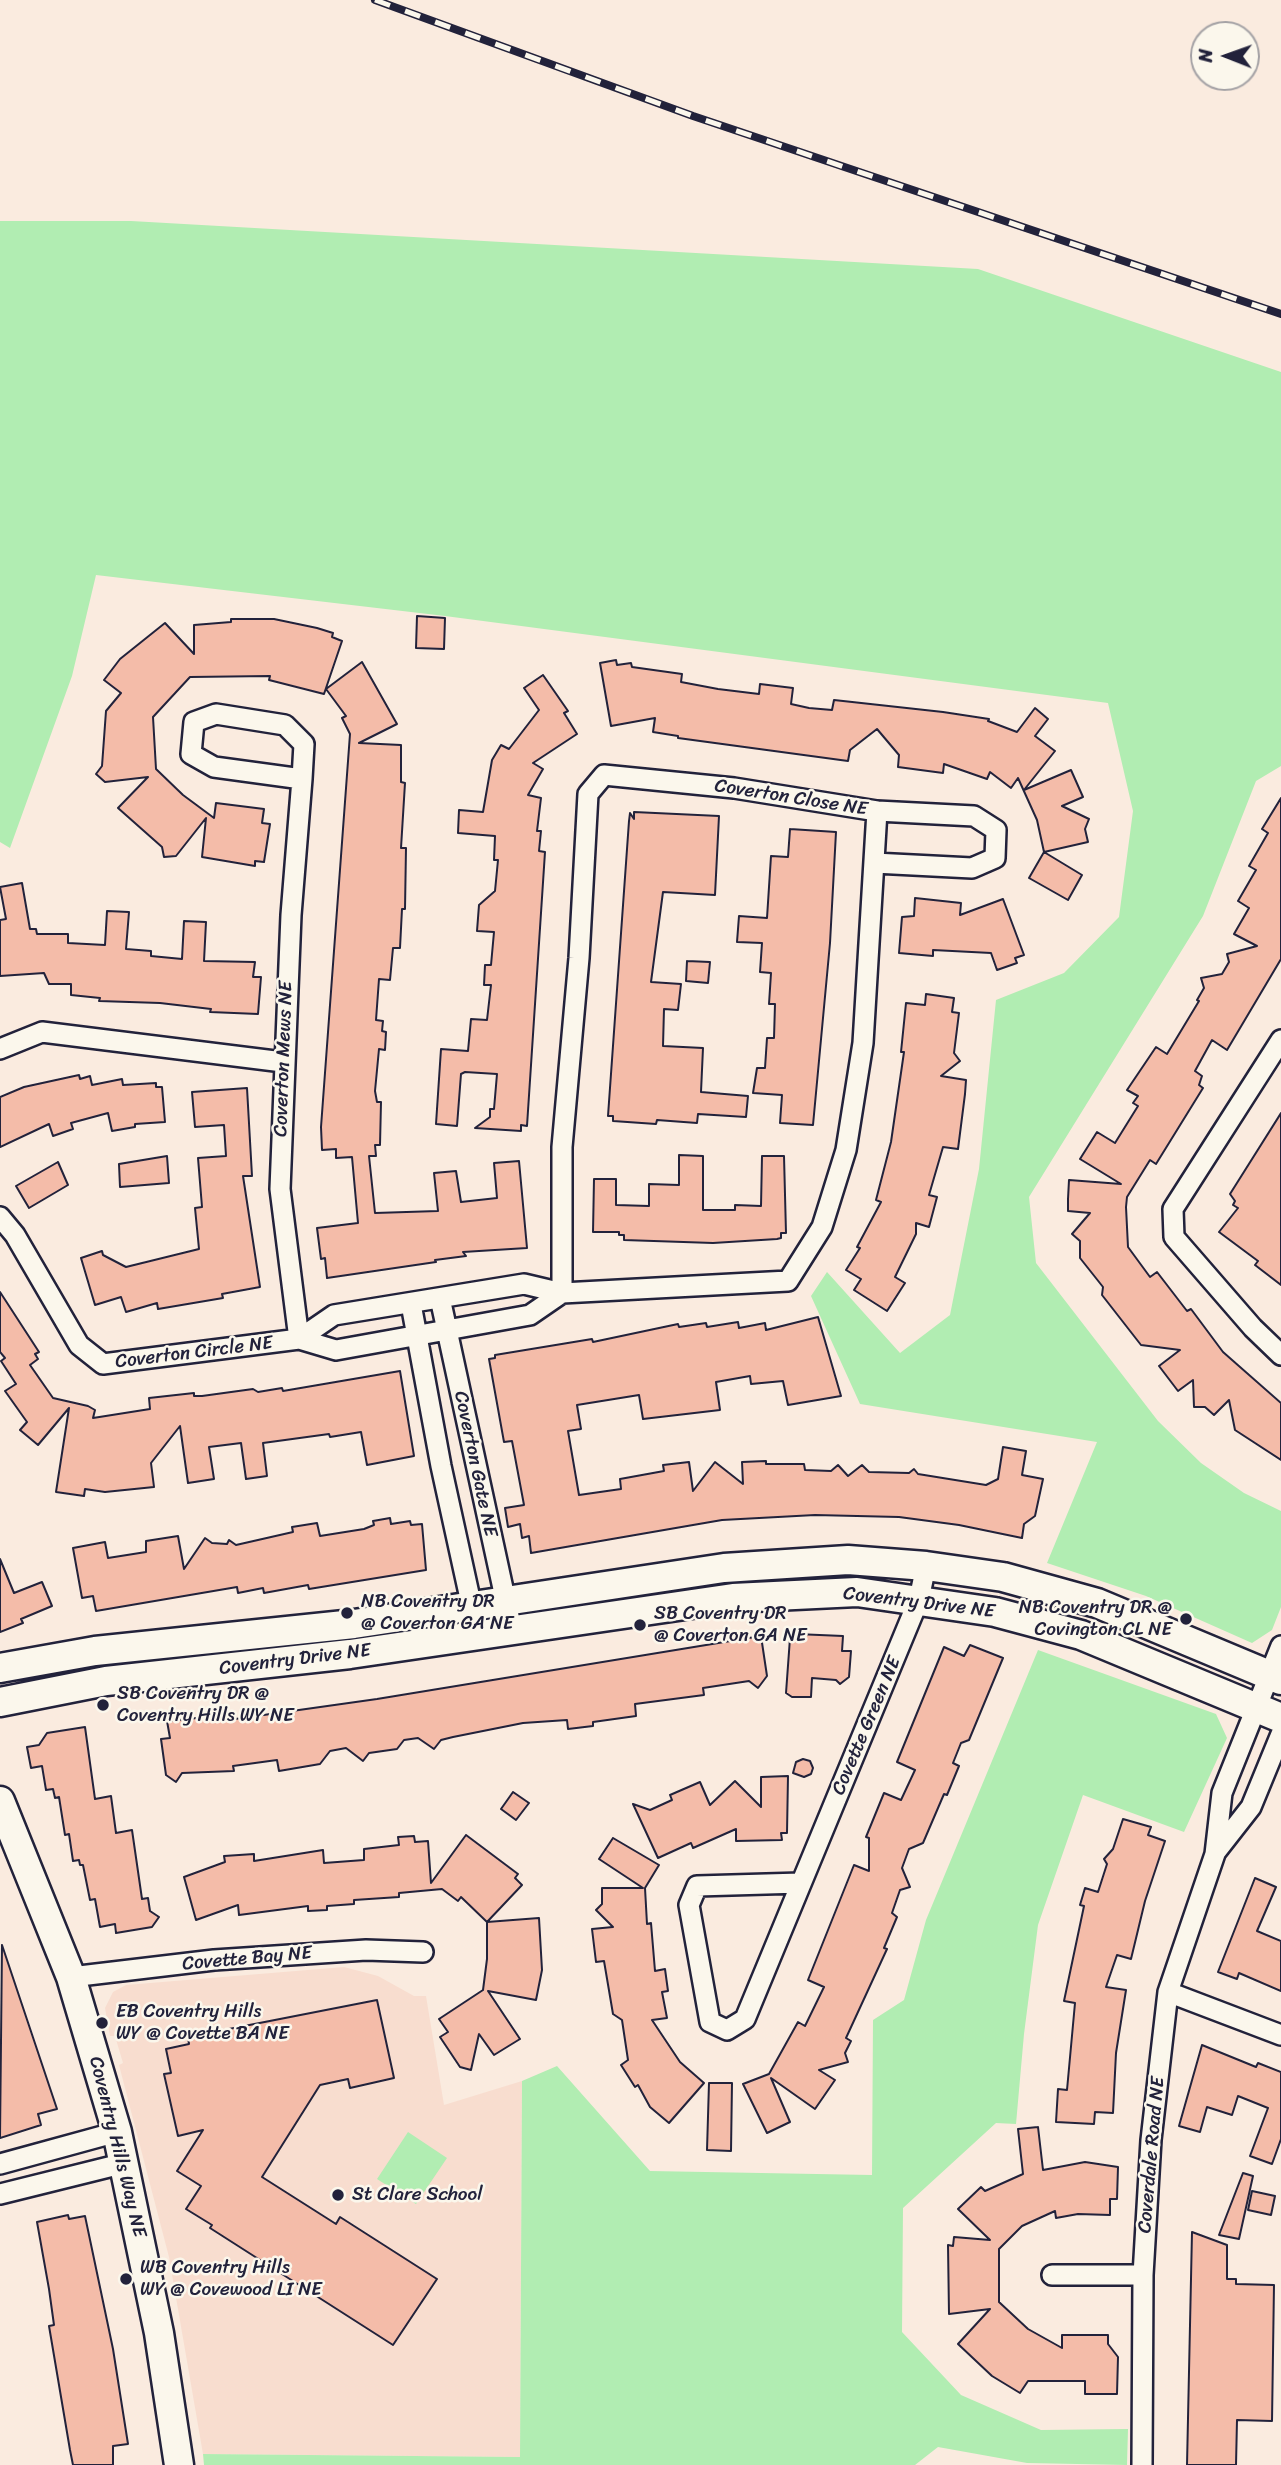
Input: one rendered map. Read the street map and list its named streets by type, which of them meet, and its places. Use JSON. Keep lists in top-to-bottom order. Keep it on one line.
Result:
{"streets":{"street":["Coverton Close NE","Coverton Mews NE","Coverton Circle NE","Coverton Gate NE","Coventry Drive NE","Covette Green NE","Covette Bay NE","Coventry Hills Way NE","Coverdale Road NE"]},"crossings":[["Coverton Close NE","Coverton Circle NE"],["Coverton Close NE","Coverton Gate NE"],["Coverton Mews NE","Coverton Circle NE"],["Coverton Circle NE","Coverton Gate NE"],["Coverton Gate NE","Coventry Drive NE"],["Coventry Drive NE","Covette Green NE"],["Coventry Drive NE","Coverdale Road NE"],["Covette Bay NE","Coventry Hills Way NE"]],"places":["NB Coventry DR @ Coverton GA NE","NB Coventry DR @ Covington CL NE","SB Coventry DR @ Coverton GA NE","SB Coventry DR @ Coventry Hills WY NE","EB Coventry Hills WY @ Covette BA NE","St Clare School","WB Coventry Hills WY @ Covewood LI NE"],"north":"left"}
